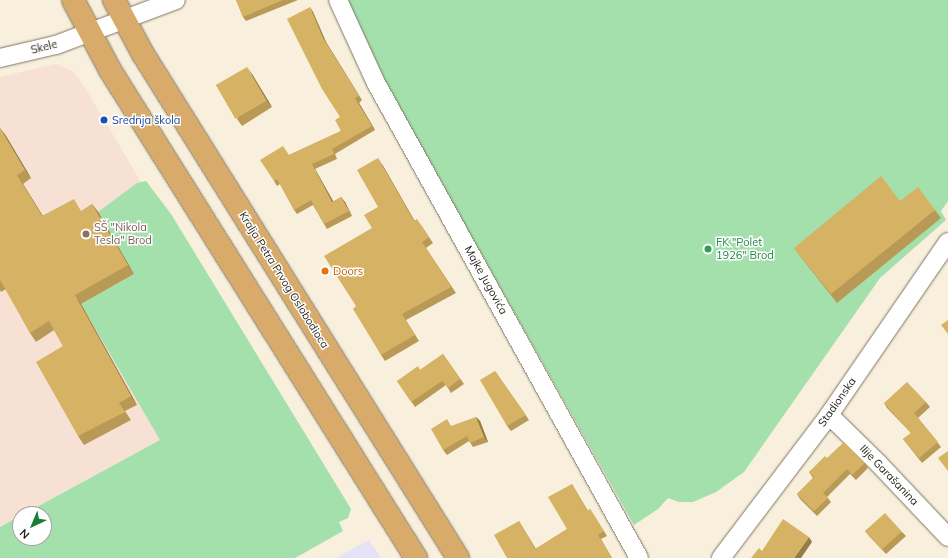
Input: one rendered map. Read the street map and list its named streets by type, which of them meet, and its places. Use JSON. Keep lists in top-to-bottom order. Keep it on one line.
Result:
{"streets":{"main road":["Kralja Petra Prvog Oslobodioca"],"street":["Skele","Majke Jugovića","Stadionska","Ilije Garašanina"]},"crossings":[["Skele","Kralja Petra Prvog Oslobodioca"],["Stadionska","Ilije Garašanina"]],"places":["Srednja škola","SŠ \"Nikola Tesla\" Brod","FK \"Polet 1926\" Brod","Doors"],"north":"bottom left"}
